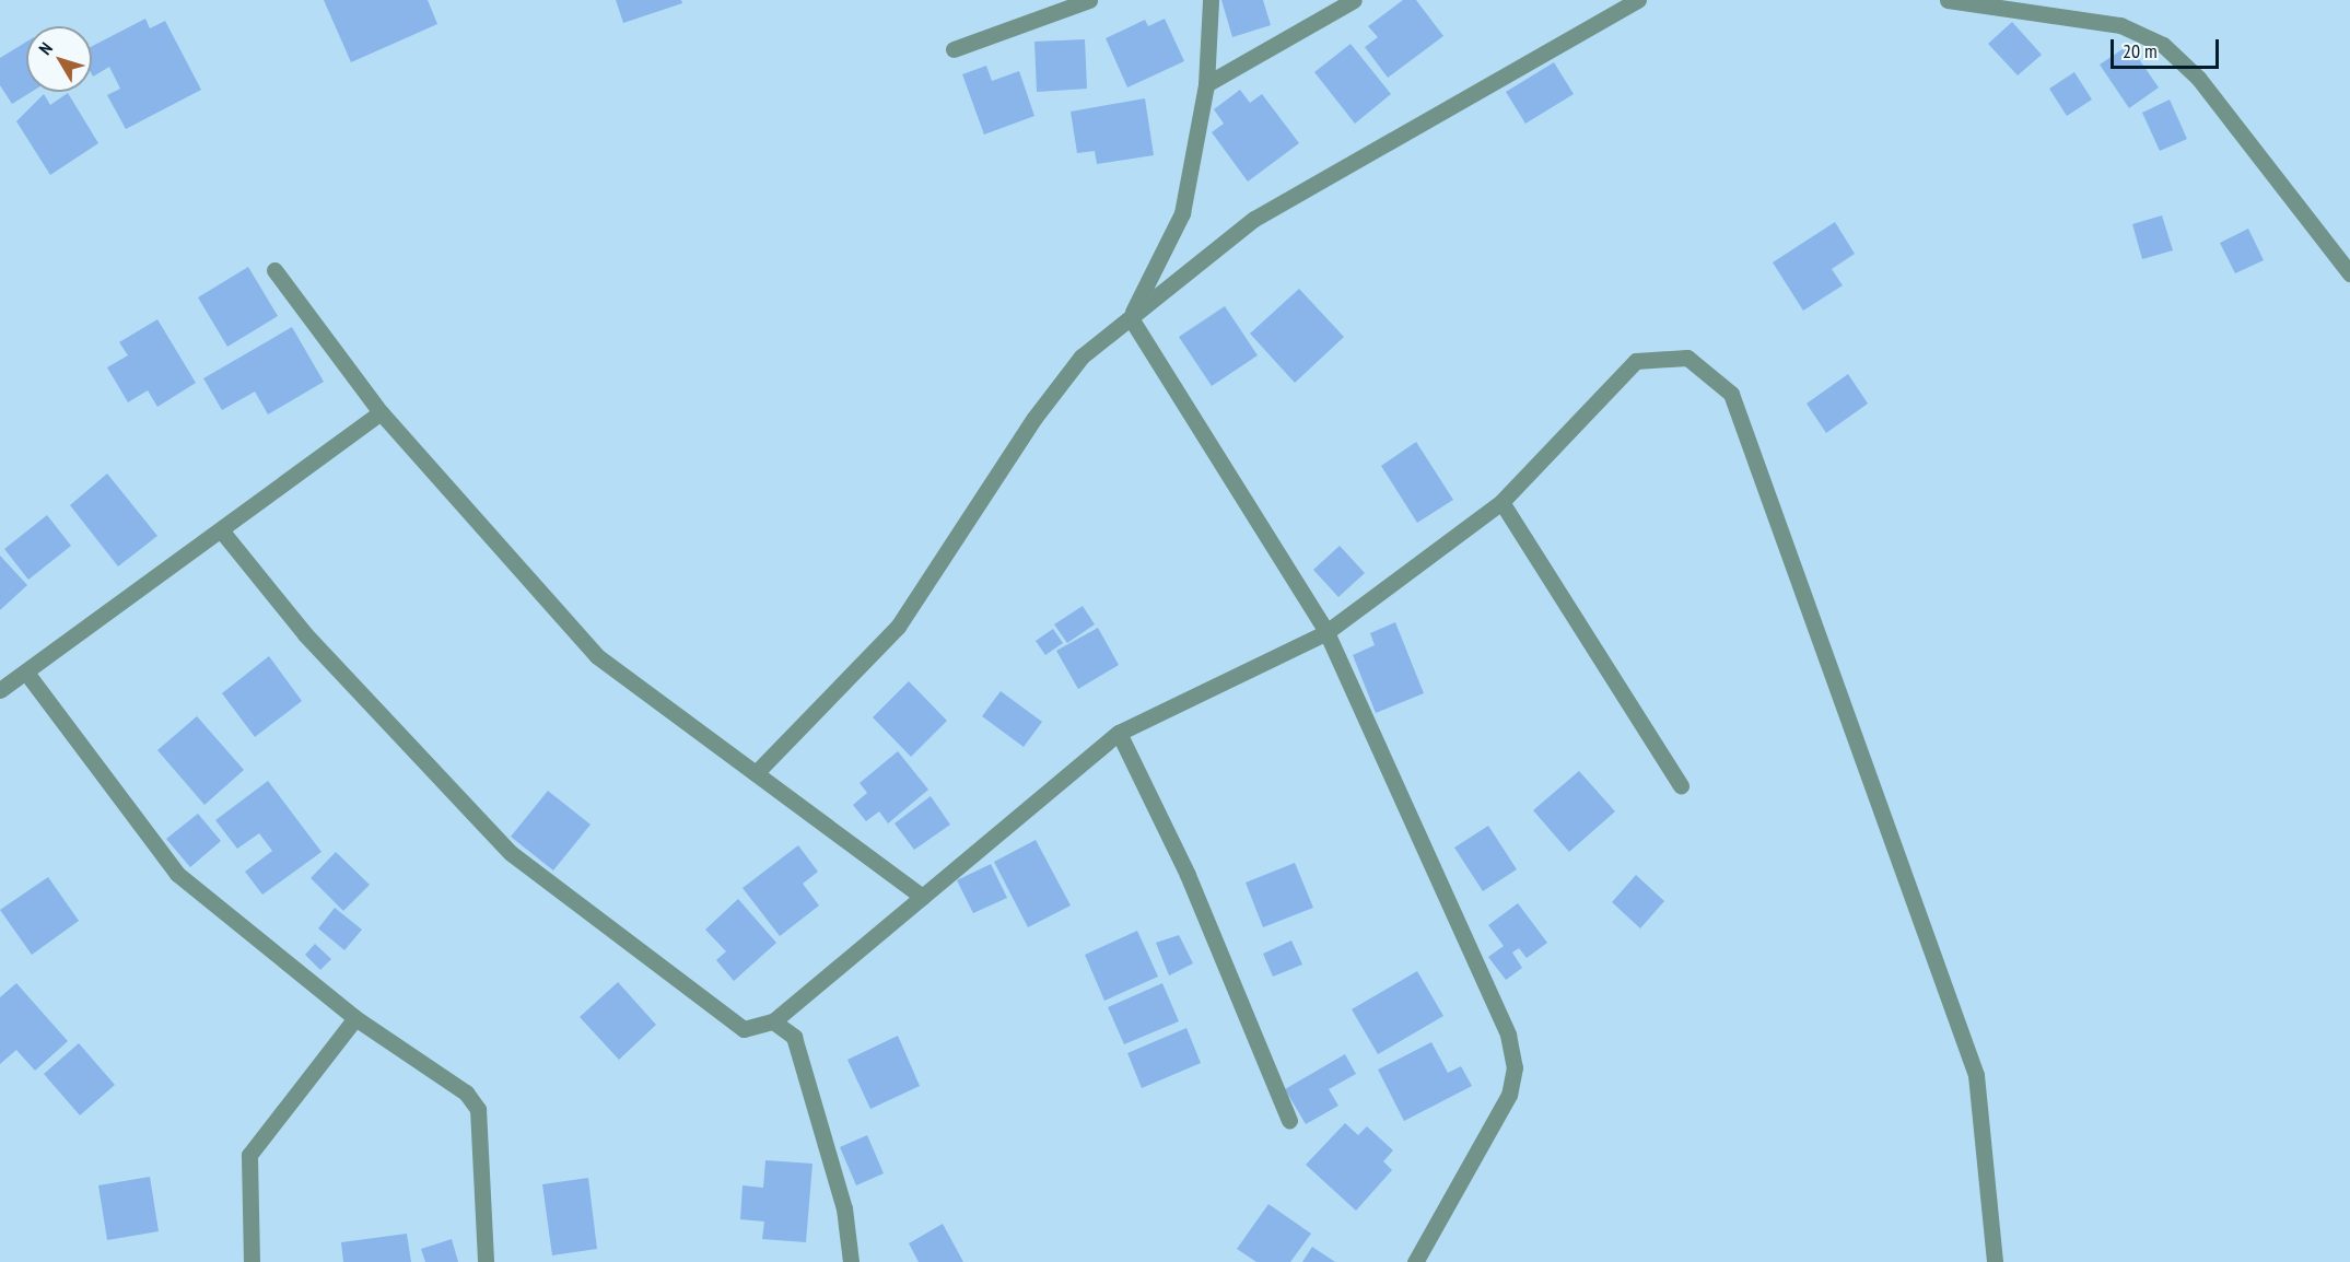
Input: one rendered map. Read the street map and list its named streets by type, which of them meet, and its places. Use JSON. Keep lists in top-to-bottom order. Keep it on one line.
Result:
{"scale_bar":"20 m","north":"top left"}
